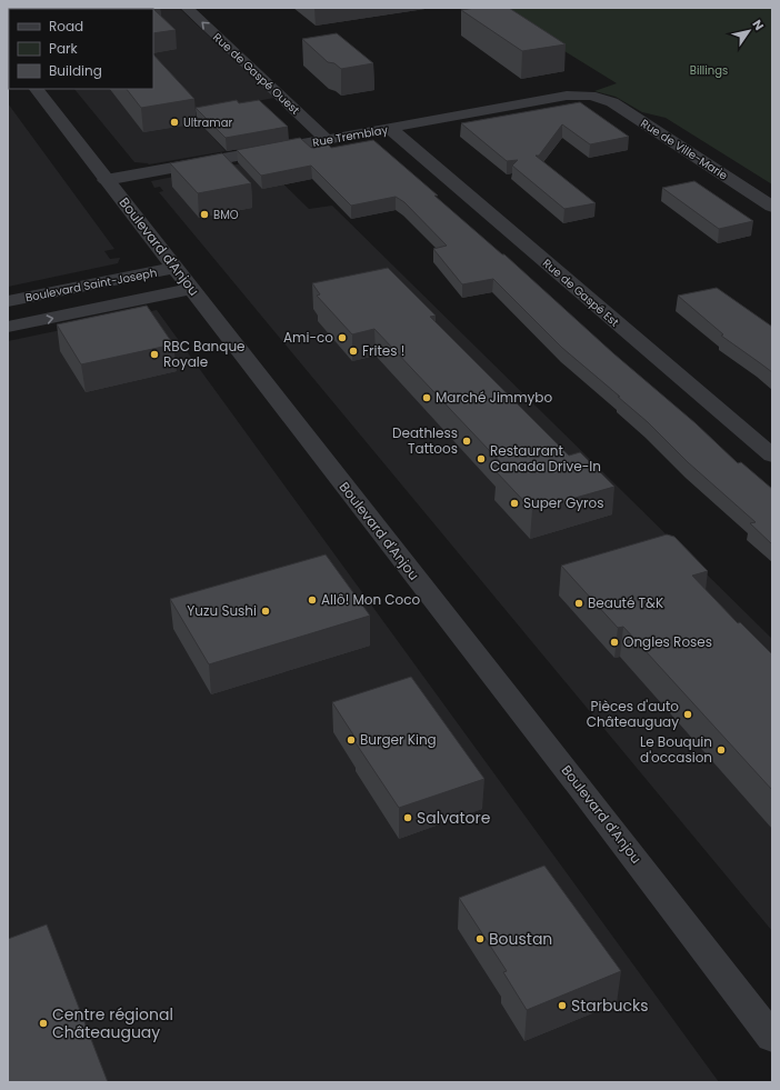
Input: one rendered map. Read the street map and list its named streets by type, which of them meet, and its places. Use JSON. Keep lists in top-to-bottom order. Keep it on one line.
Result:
{"streets":{"street":["Rue de Gaspé Ouest","Rue Tremblay","Rue de Ville-Marie","Boulevard d'Anjou","Boulevard Saint-Joseph","Rue de Gaspé Est"]},"crossings":[["Rue de Gaspé Ouest","Rue Tremblay"],["Rue Tremblay","Rue de Ville-Marie"],["Rue Tremblay","Boulevard d'Anjou"],["Rue Tremblay","Rue de Gaspé Est"],["Boulevard d'Anjou","Boulevard Saint-Joseph"]],"one_way":["Rue de Gaspé Ouest"],"parks":["Billings"],"places":["Ultramar","BMO","Ami-co","Frites !","RBC Banque Royale","Marché Jimmybo","Deathless Tattoos","Restaurant Canada Drive-In","Super Gyros","Allô! Mon Coco","Beauté T&K","Yuzu Sushi","Ongles Roses","Pièces d'auto Châteauguay","Burger King","Le Bouquin d'occasion","Salvatore","Boustan","Starbucks","Centre régional Châteauguay"],"legend":["Road","Park","Building"],"north":"top right"}
